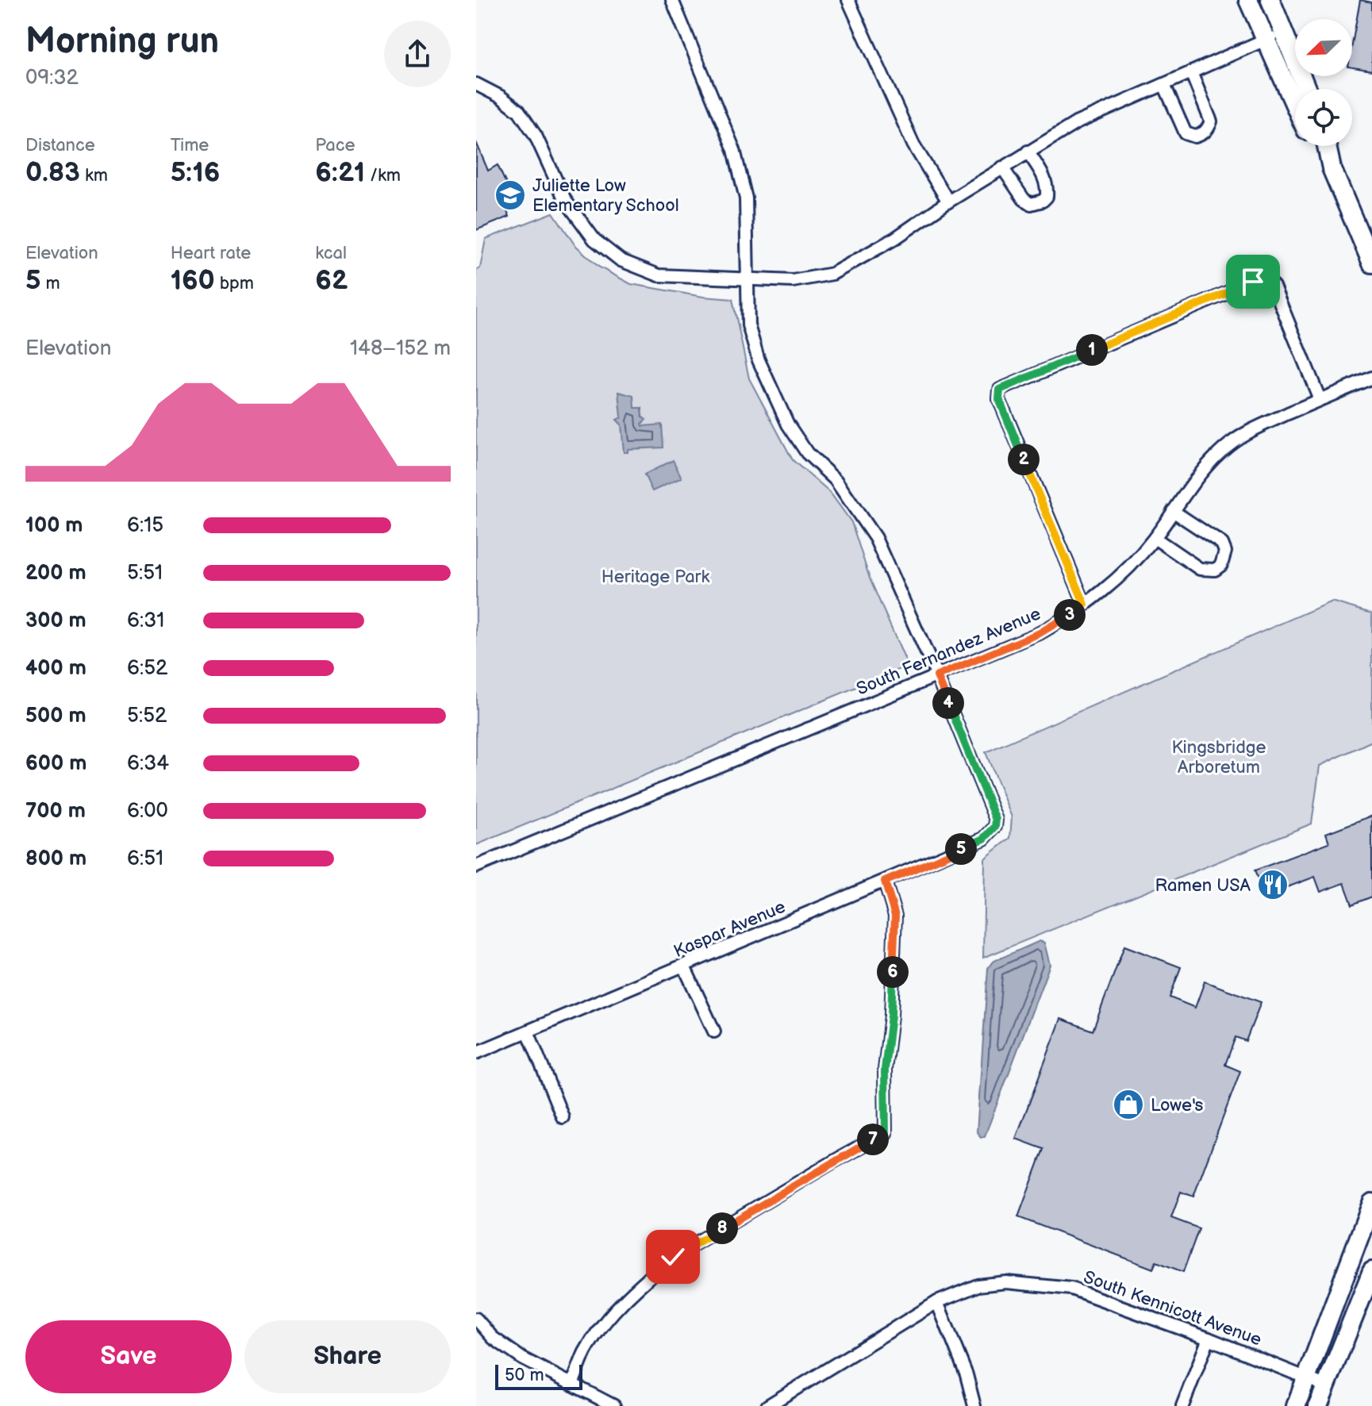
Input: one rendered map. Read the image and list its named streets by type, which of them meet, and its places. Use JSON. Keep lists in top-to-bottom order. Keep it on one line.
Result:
{"streets":{"street":["South Fernandez Avenue","Kaspar Avenue","South Kennicott Avenue"]},"crossings":[["South Fernandez Avenue","Kaspar Avenue"]],"parks":["Heritage Park","Kingsbridge Arboretum"],"places":{"school or university":["Juliette Low Elementary School"],"restaurant":["Ramen USA"],"shop":["Lowe's"]},"scale_bar":"50 m","north":"bottom left","page":{"heading":["Morning run","09:32"],"stats":[["Distance","0.83 km"],["Time","5:16"],["Pace","6:21 /km"],["Elevation","5 m"],["Heart rate","160 bpm"],["kcal","62"]],"chart":["Elevation","148–152 m"],"pins":["1","2","3","4","5","6","7","8"],"list":[{"name":"100 m","note":"6:15"},{"name":"200 m","note":"5:51"},{"name":"300 m","note":"6:31"},{"name":"400 m","note":"6:52"},{"name":"500 m","note":"5:52"},{"name":"600 m","note":"6:34"},{"name":"700 m","note":"6:00"},{"name":"800 m","note":"6:51"}],"buttons":["Save","Share"],"scale":"50 m"}}
